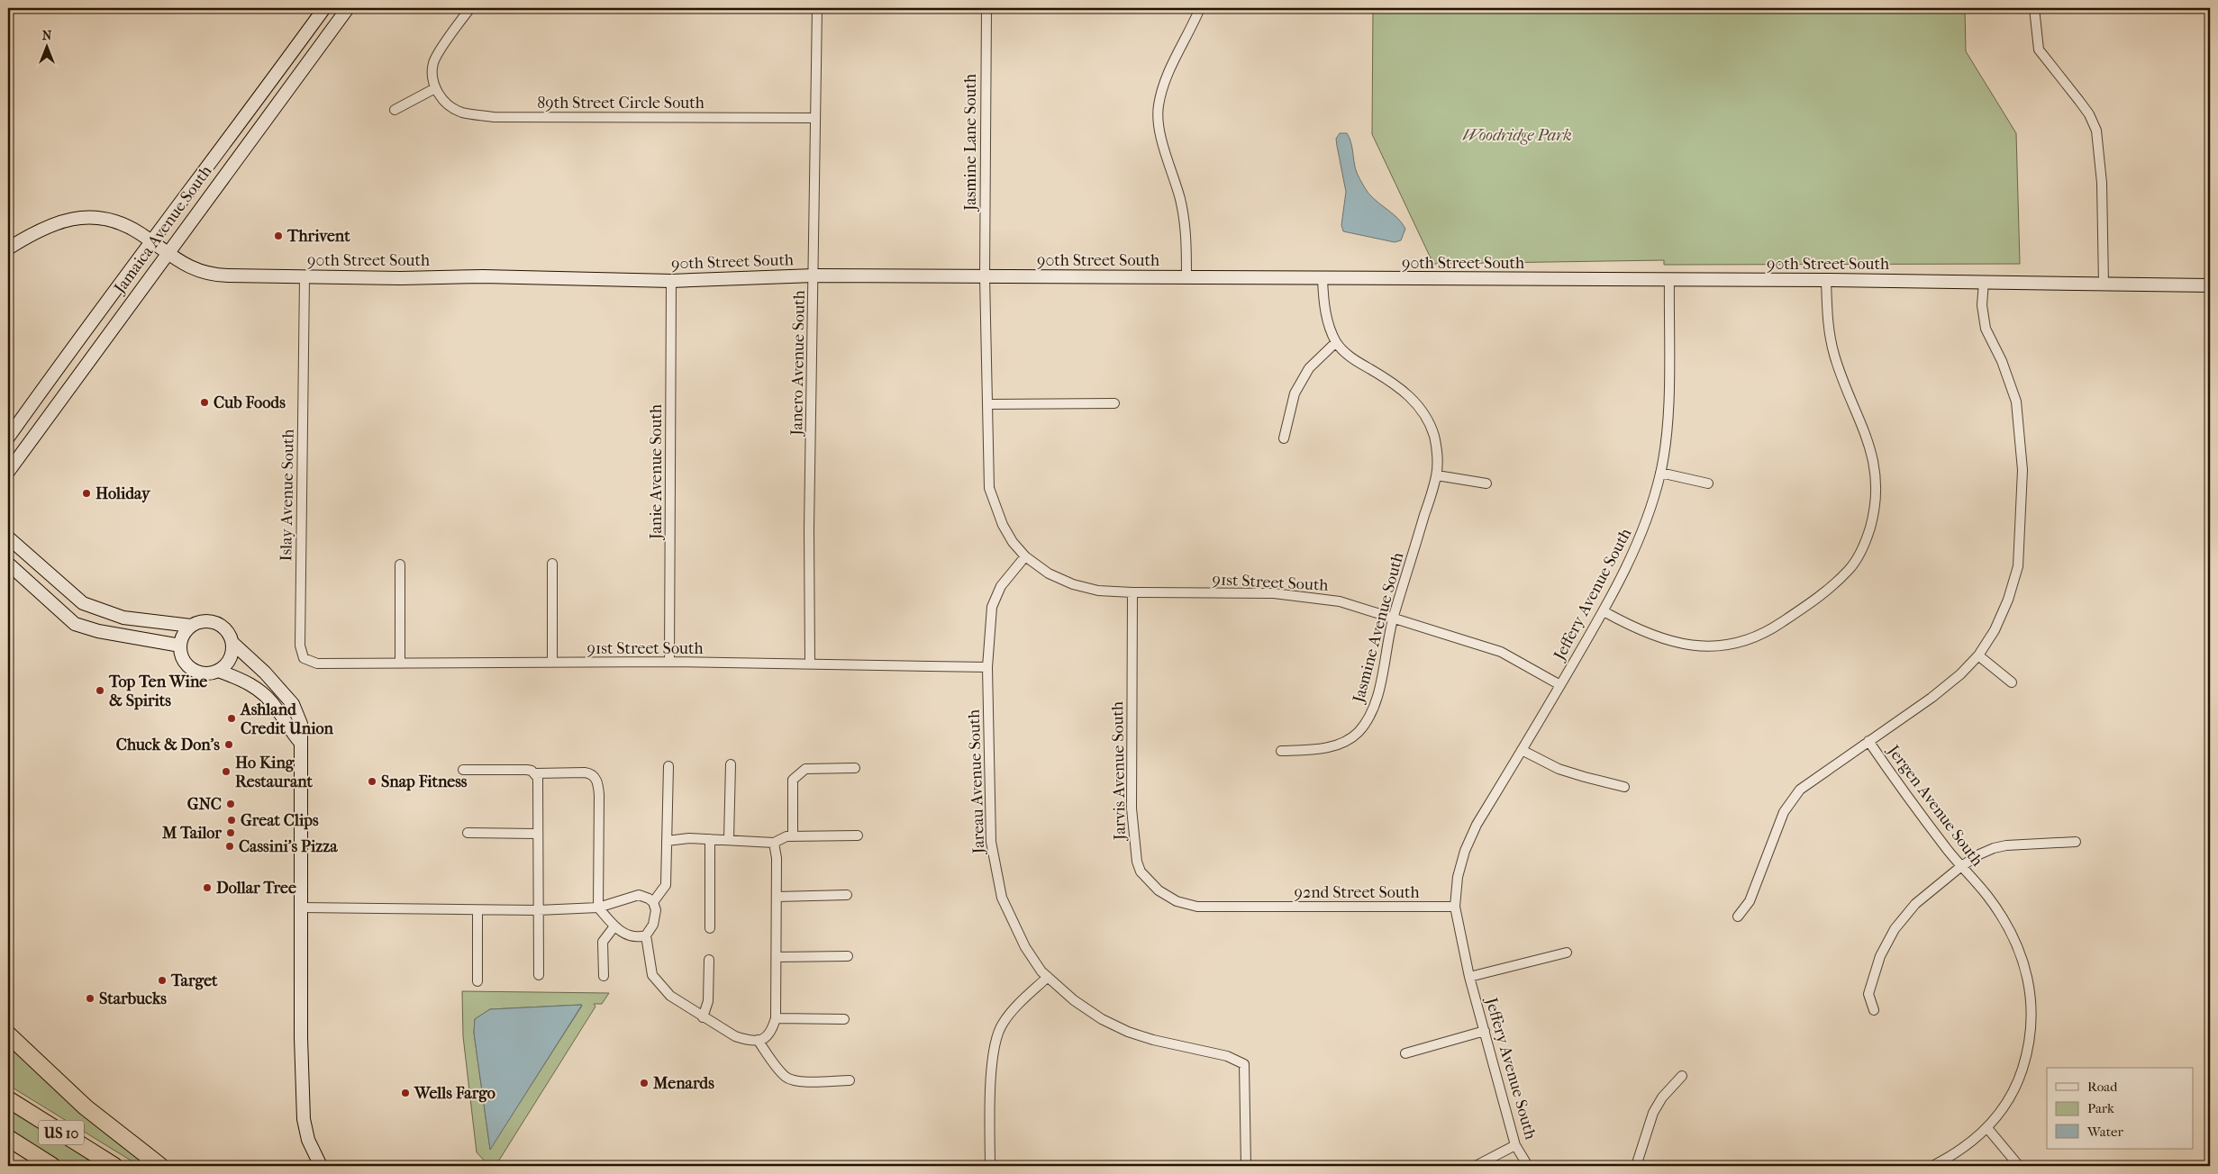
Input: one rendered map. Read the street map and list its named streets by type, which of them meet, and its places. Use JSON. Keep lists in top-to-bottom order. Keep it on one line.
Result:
{"streets":{"highway":["US 10"],"street":["89th Street Circle South","Jasmine Lane South","Jamaica Avenue South","90th Street South","Janero Avenue South","Janie Avenue South","Islay Avenue South","91st Street South","Jeffery Avenue South","Jasmine Avenue South","Jarvis Avenue South","Jareau Avenue South","Jergen Avenue South","92nd Street South"]},"crossings":[["89th Street Circle South","Janero Avenue South"],["Jasmine Lane South","90th Street South"],["Jamaica Avenue South","90th Street South"],["90th Street South","Janero Avenue South"],["90th Street South","Janie Avenue South"],["90th Street South","Islay Avenue South"],["90th Street South","Jeffery Avenue South"],["90th Street South","Jasmine Avenue South"],["90th Street South","Jergen Avenue South"],["Janero Avenue South","91st Street South"],["Janie Avenue South","91st Street South"],["Islay Avenue South","91st Street South"],["91st Street South","Jeffery Avenue South"],["91st Street South","Jasmine Avenue South"],["91st Street South","Jarvis Avenue South"],["91st Street South","Jareau Avenue South"],["Jeffery Avenue South","92nd Street South"],["Jarvis Avenue South","92nd Street South"]],"parks":["Woodridge Park"],"places":["Thrivent","Cub Foods","Holiday","Top Ten Wine & Spirits","Ashland Credit Union","Chuck & Don's","Ho King Restaurant","Snap Fitness","GNC","Great Clips","M Tailor","Cassini's Pizza","Dollar Tree","Target","Starbucks","Menards","Wells Fargo"],"legend":["Road","Park","Water"],"north":"top"}
